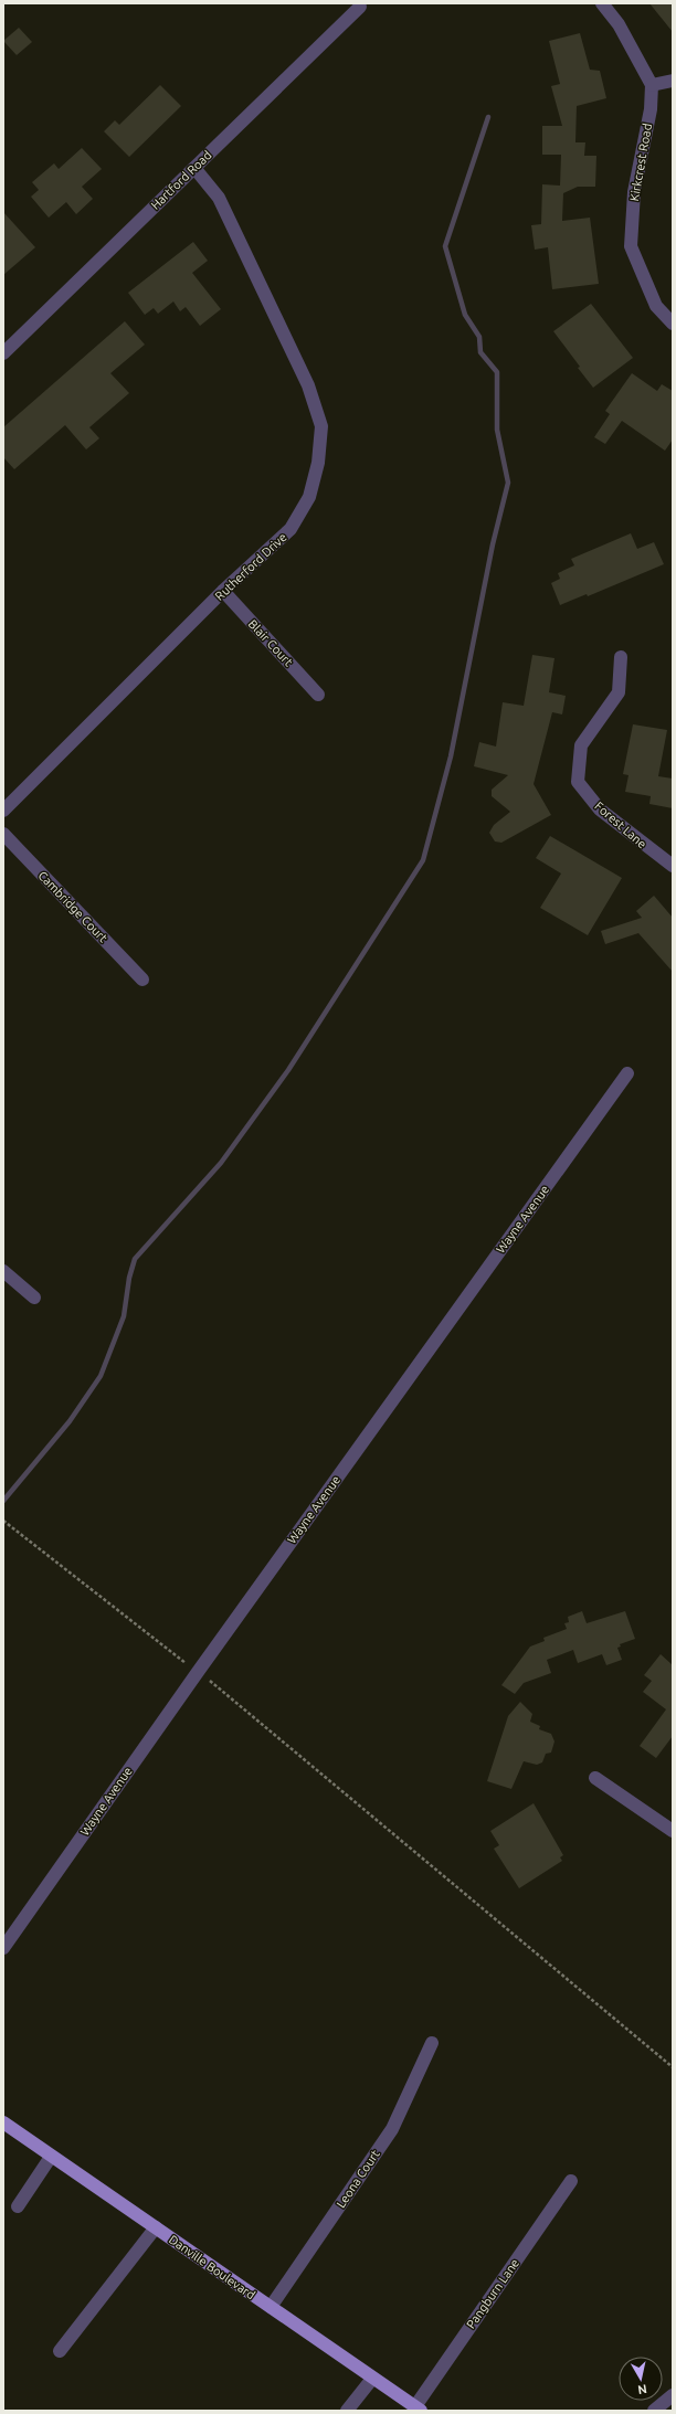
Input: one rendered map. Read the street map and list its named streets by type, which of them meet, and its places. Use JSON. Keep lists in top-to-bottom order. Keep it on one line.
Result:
{"streets":{"main road":["Danville Boulevard"],"street":["Kirkcrest Road","Hartford Road","Rutherford Drive","Blair Court","Forest Lane","Cambridge Court","Wayne Avenue","Leona Court","Pangburn Lane"]},"crossings":[["Hartford Road","Rutherford Drive"],["Rutherford Drive","Blair Court"],["Leona Court","Danville Boulevard"],["Danville Boulevard","Pangburn Lane"]],"north":"bottom"}
